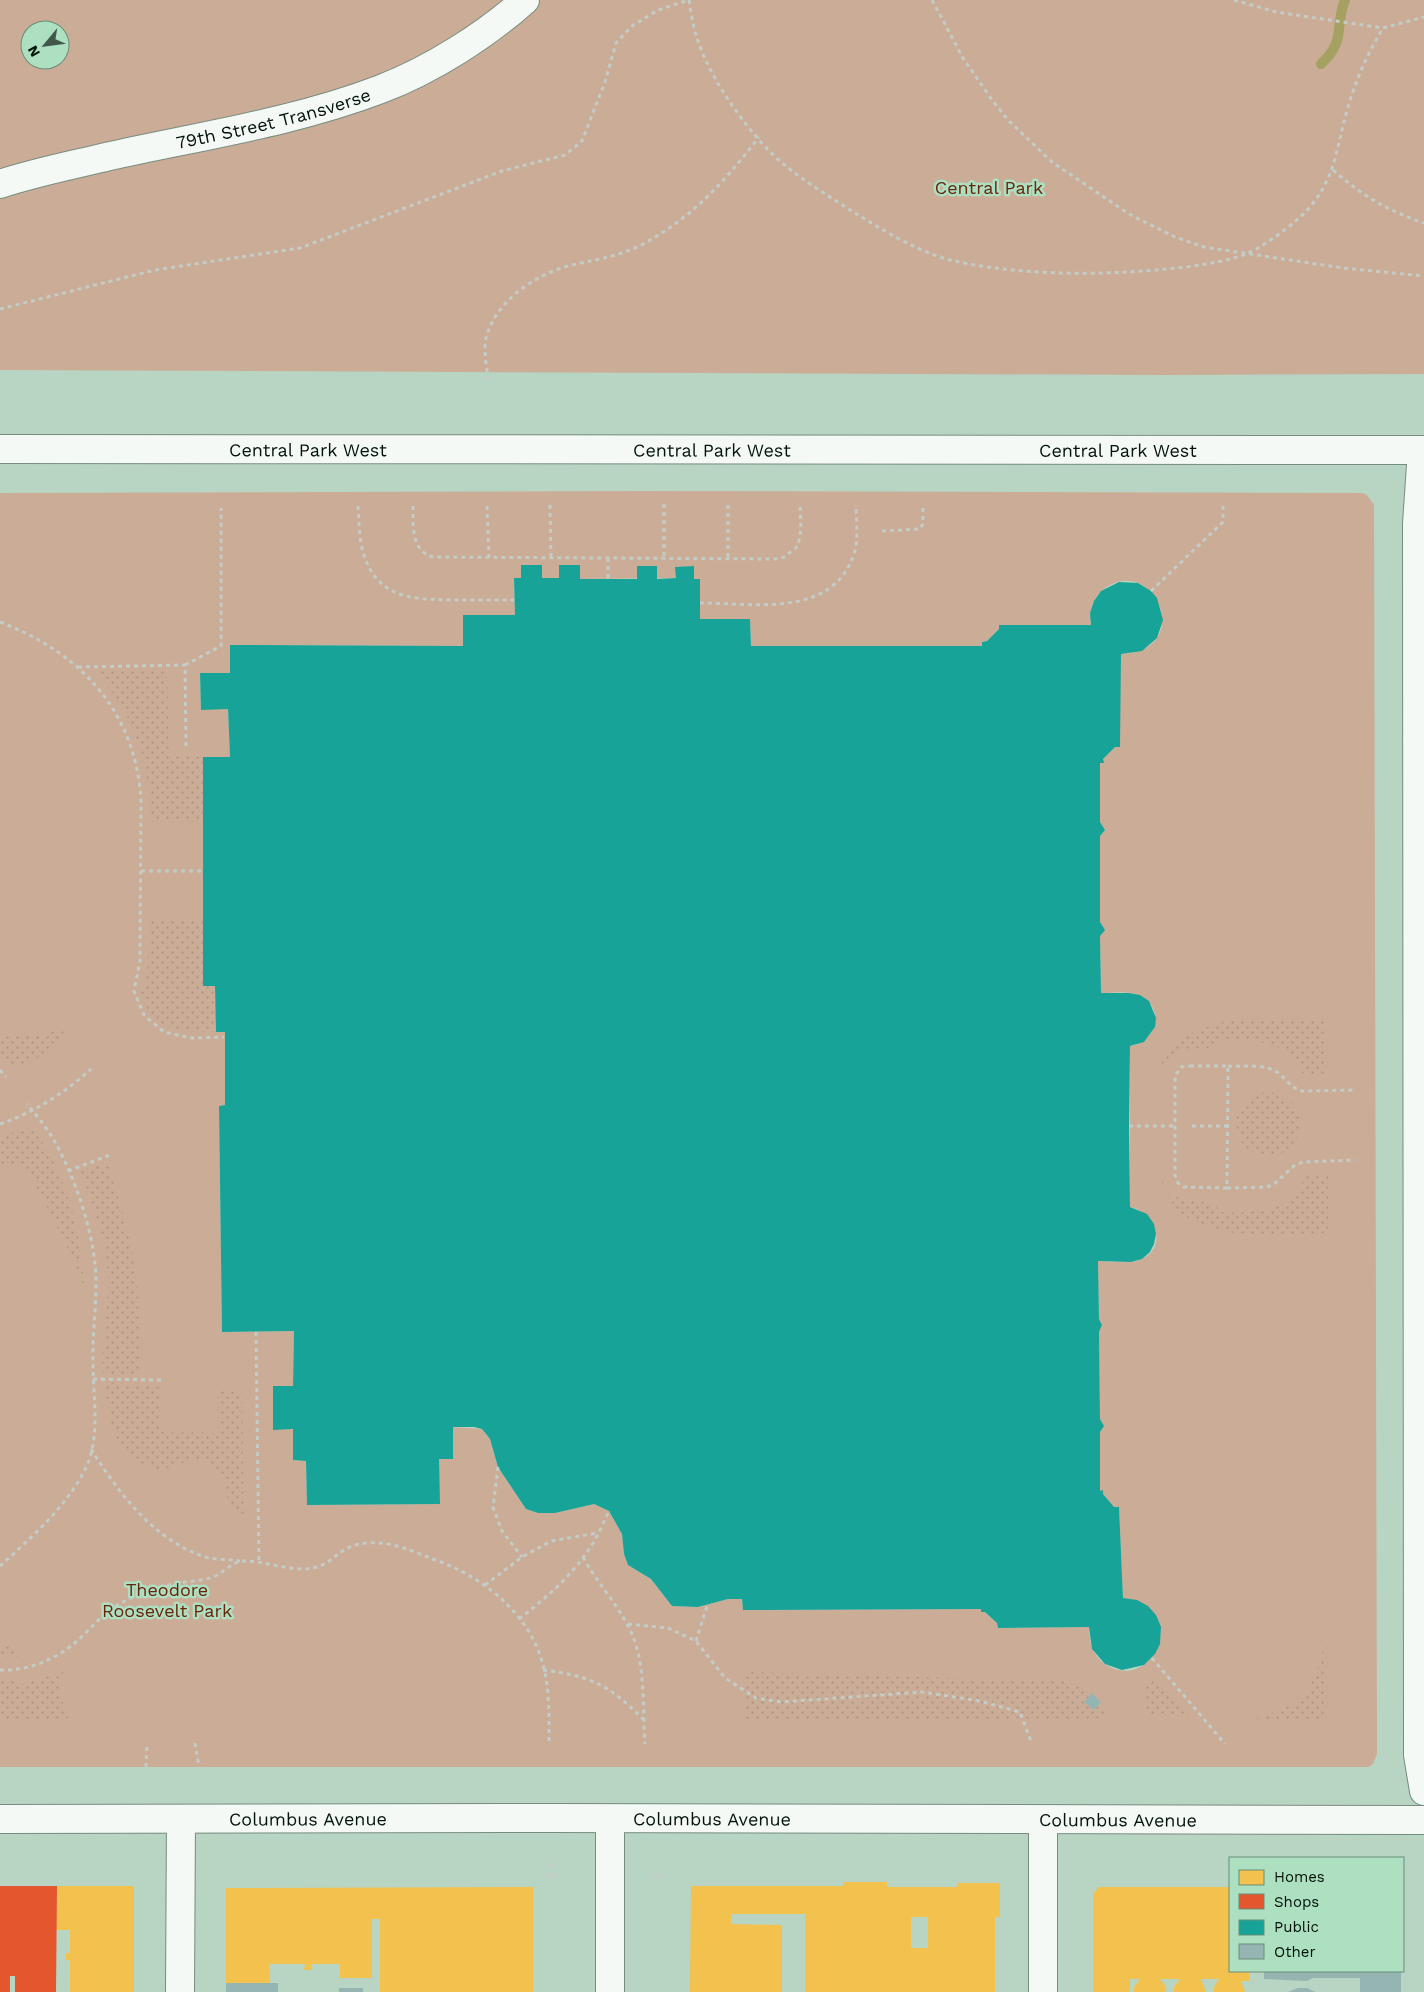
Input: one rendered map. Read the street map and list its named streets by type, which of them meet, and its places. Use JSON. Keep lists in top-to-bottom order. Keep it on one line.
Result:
{"streets":{"main road":["79th Street Transverse","Central Park West","Columbus Avenue"]},"parks":["Central Park","Theodore Roosevelt Park"],"legend":["Homes","Shops","Public","Other"],"north":"bottom left"}
